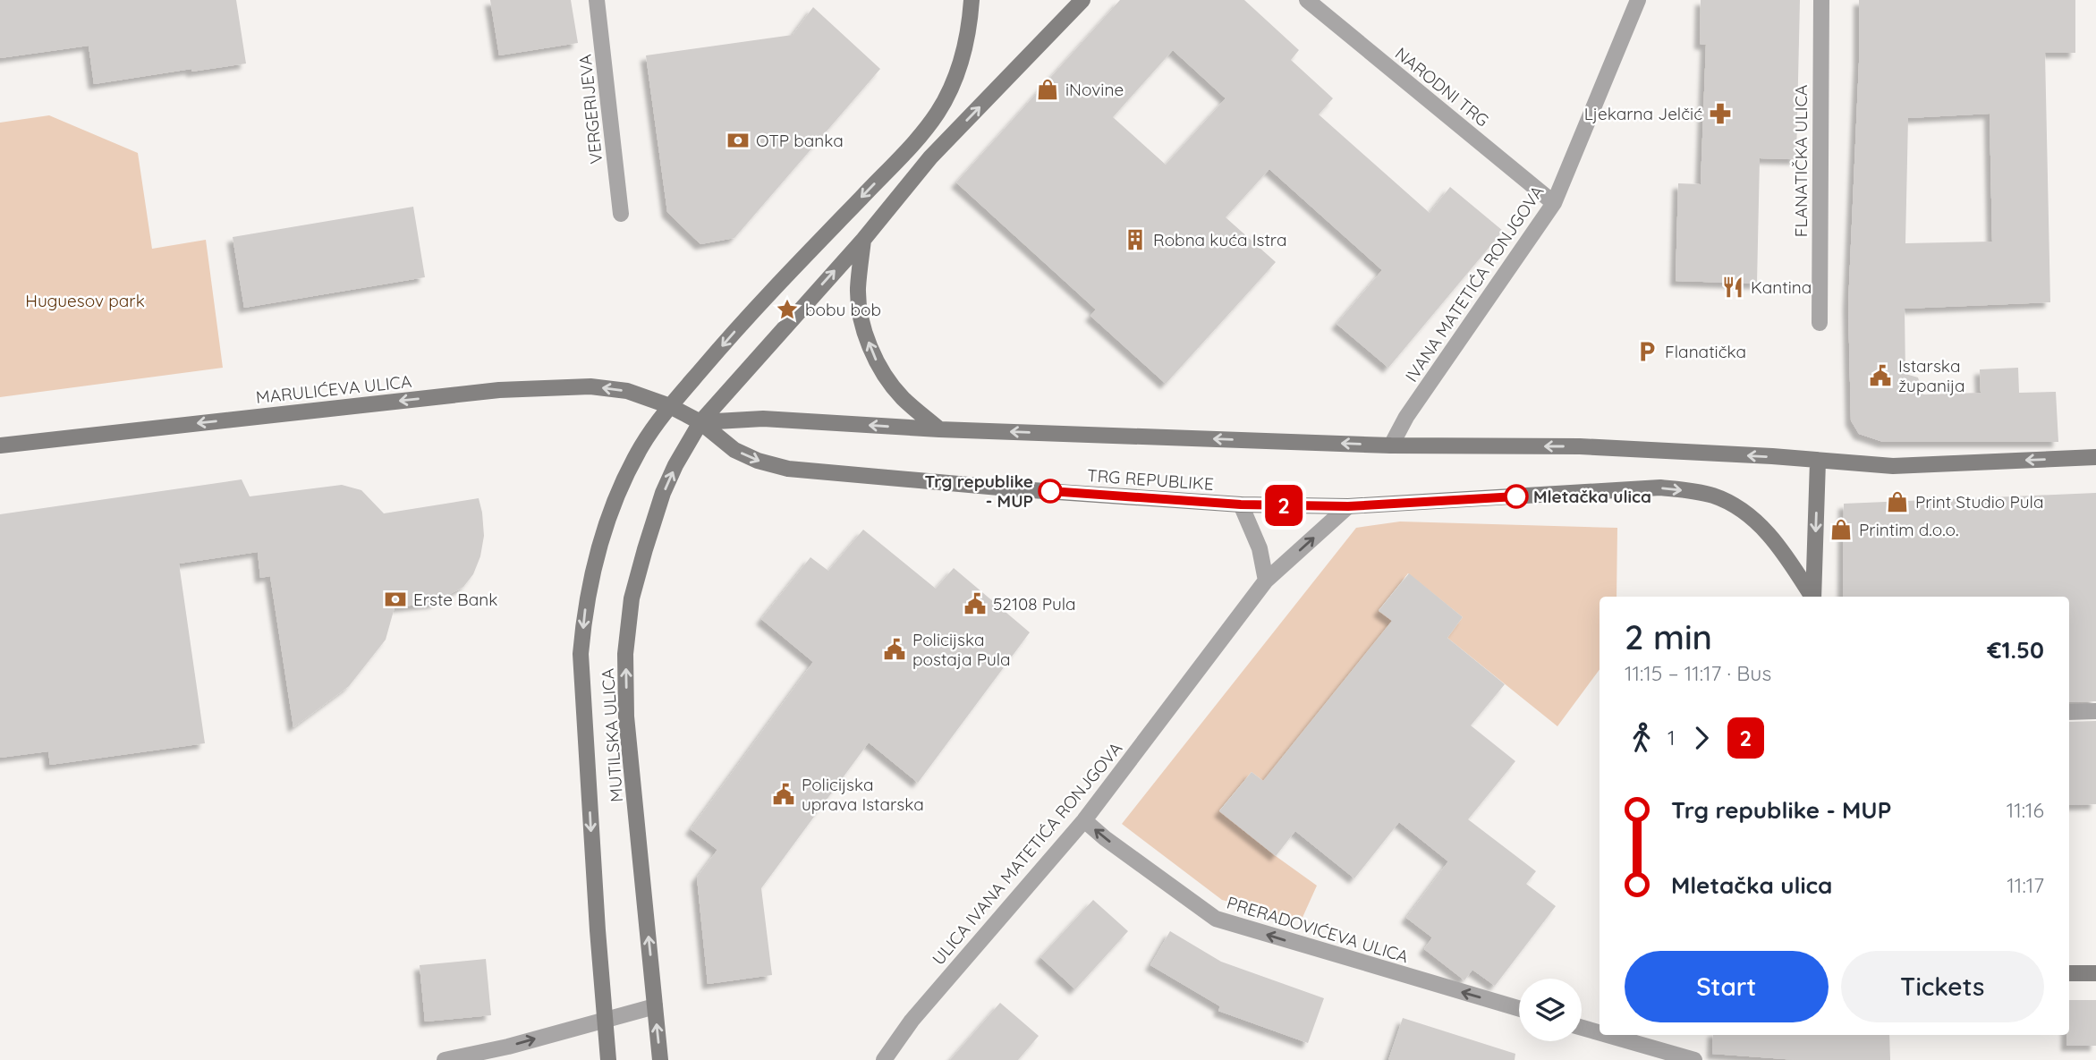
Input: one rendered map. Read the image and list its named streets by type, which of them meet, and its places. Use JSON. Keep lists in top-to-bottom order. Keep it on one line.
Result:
{"streets":{"main road":["MARULIĆEVA ULICA","TRG REPUBLIKE","MUTILSKA ULICA"],"street":["NARODNI TRG","VERGERIJEVA","FLANATIČKA ULICA","IVANA MATETIĆA RONJGOVA","ULICA IVANA MATETIĆA RONJGOVA","PRERADOVIĆEVA ULICA"]},"crossings":[["NARODNI TRG","IVANA MATETIĆA RONJGOVA"],["MARULIĆEVA ULICA","TRG REPUBLIKE"],["MARULIĆEVA ULICA","MUTILSKA ULICA"],["TRG REPUBLIKE","MUTILSKA ULICA"],["ULICA IVANA MATETIĆA RONJGOVA","PRERADOVIĆEVA ULICA"]],"one_way":["MARULIĆEVA ULICA","PRERADOVIĆEVA ULICA"],"parks":["Huguesov park"],"places":{"shop":["iNovine","Print Studio Pula","Printim d.o.o."],"pharmacy":["Ljekarna Jelčić"],"bank":["OTP banka","Erste Bank"],"building":["Robna kuća Istra"],"restaurant":["Kantina"],"place":["bobu bob"],"parking":["Flanatička"],"public building":["Istarska županija","52108 Pula","Policijska postaja Pula","Policijska uprava Istarska"],"other":["Trg republike - MUP","Mletačka ulica"]},"lines":["bus line 2"],"page":{"on_map":"2","heading":["2 min","11:15 – 11:17 · Bus","€1.50"],"legs":["1","2"],"list":[{"name":"Trg republike - MUP","value":"11:16"},{"name":"Mletačka ulica","value":"11:17"}],"buttons":["Start","Tickets"]}}
